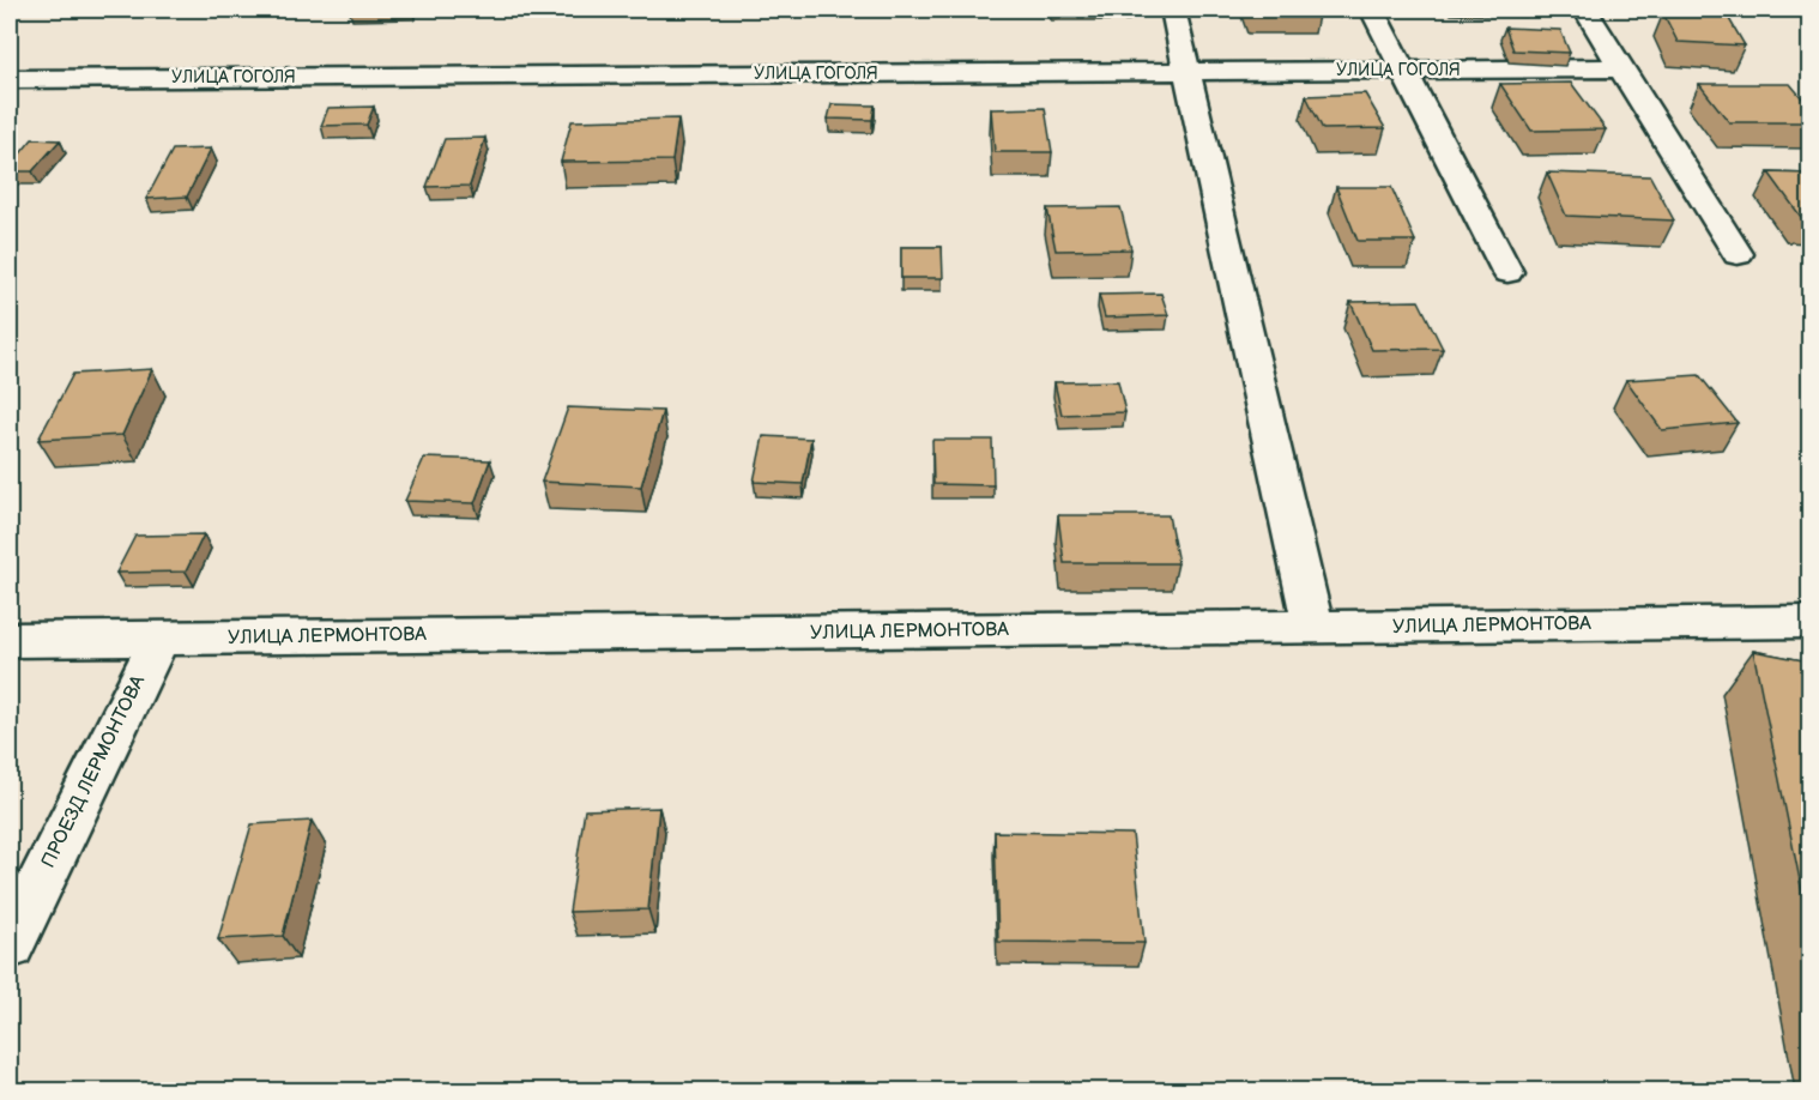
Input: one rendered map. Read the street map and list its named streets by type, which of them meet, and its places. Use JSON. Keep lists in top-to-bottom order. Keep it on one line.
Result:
{"streets":{"street":["УЛИЦА ГОГОЛЯ","УЛИЦА ЛЕРМОНТОВА","ПРОЕЗД ЛЕРМОНТОВА"]},"crossings":[["УЛИЦА ЛЕРМОНТОВА","ПРОЕЗД ЛЕРМОНТОВА"]]}
